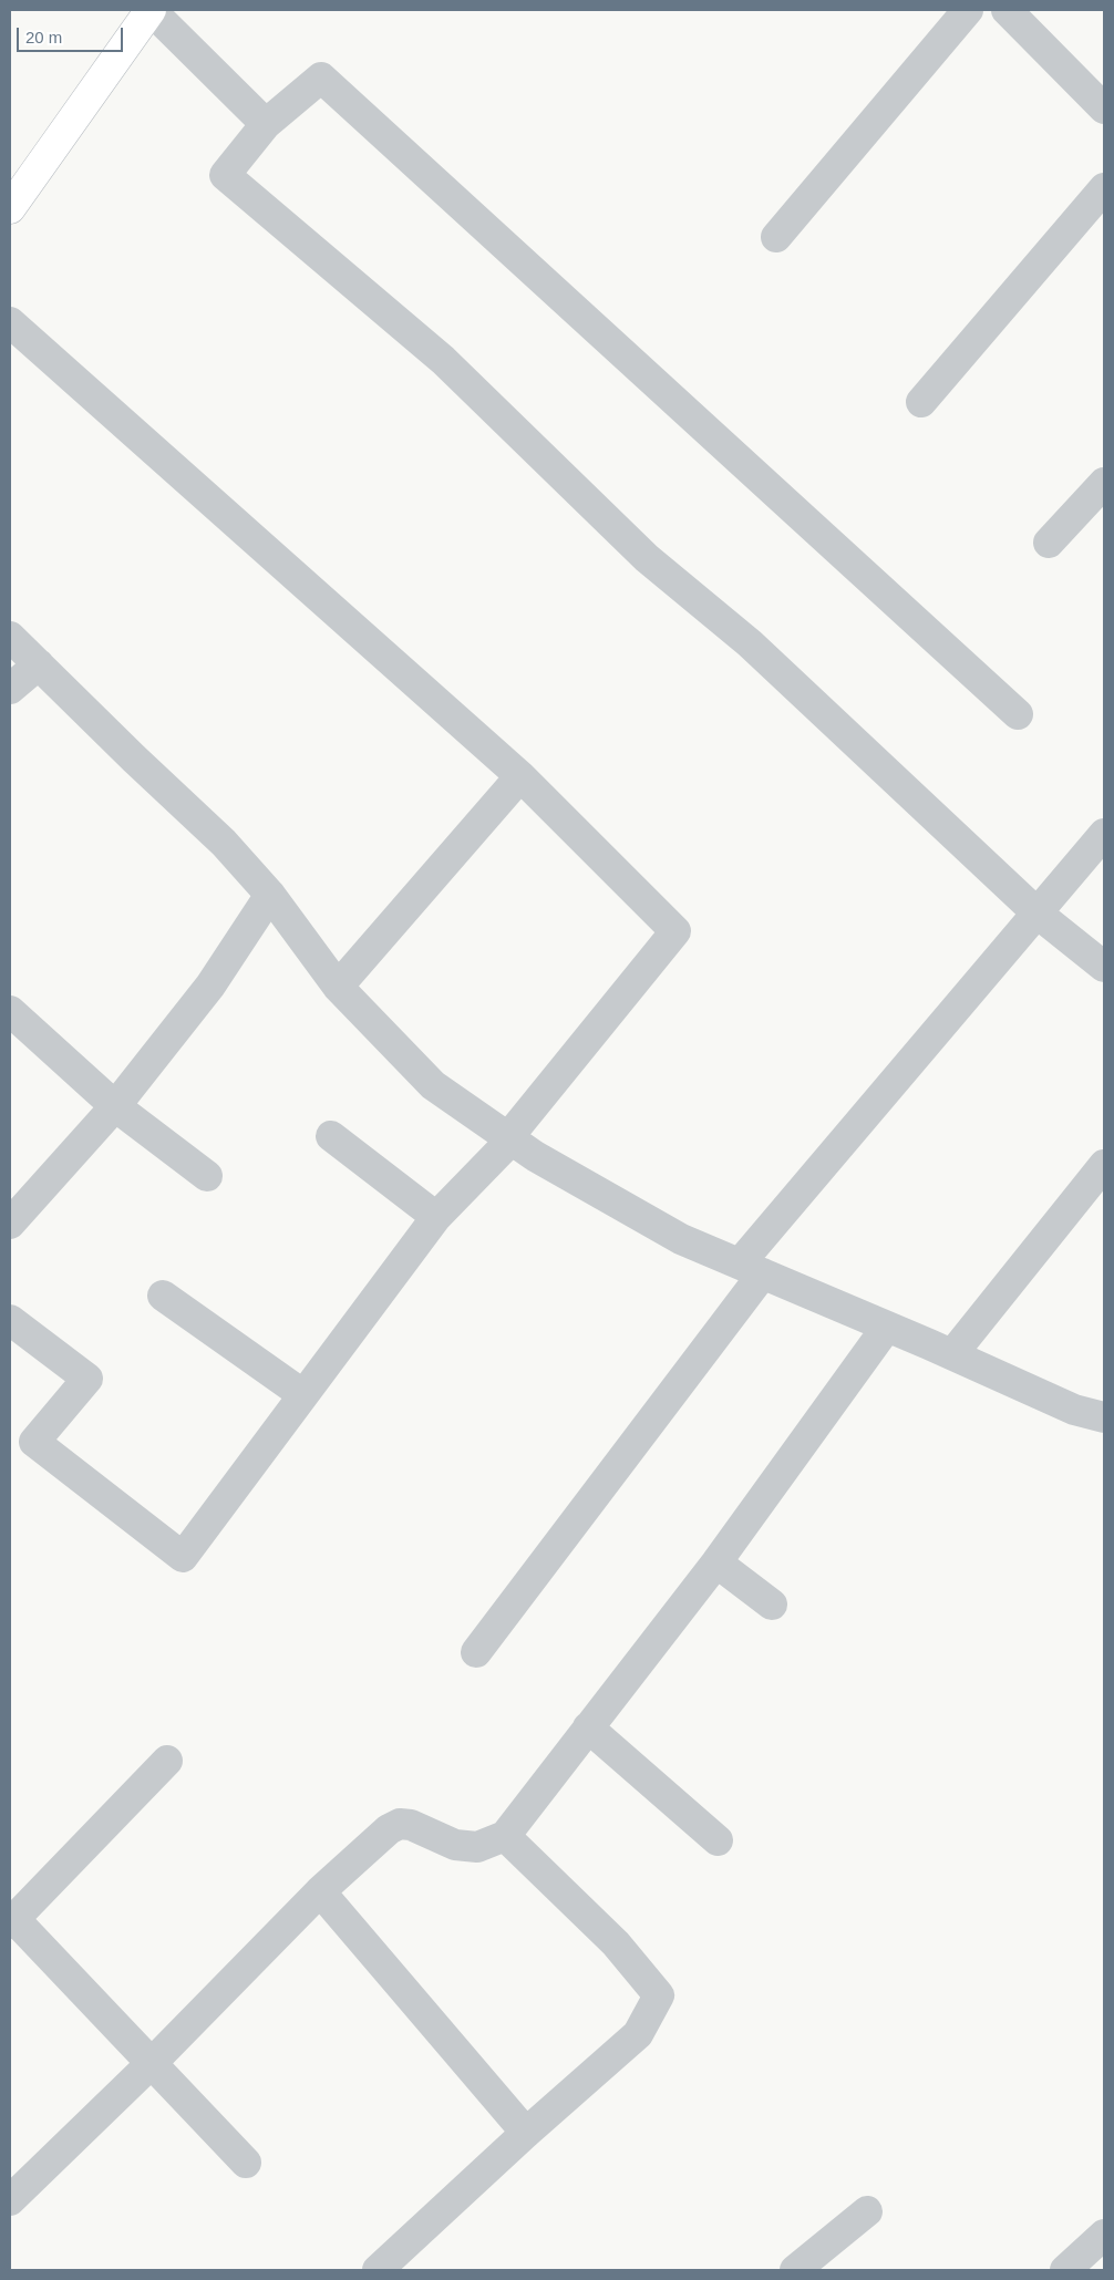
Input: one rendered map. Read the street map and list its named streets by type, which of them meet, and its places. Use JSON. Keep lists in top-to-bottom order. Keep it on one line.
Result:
{"scale_bar":"20 m"}
